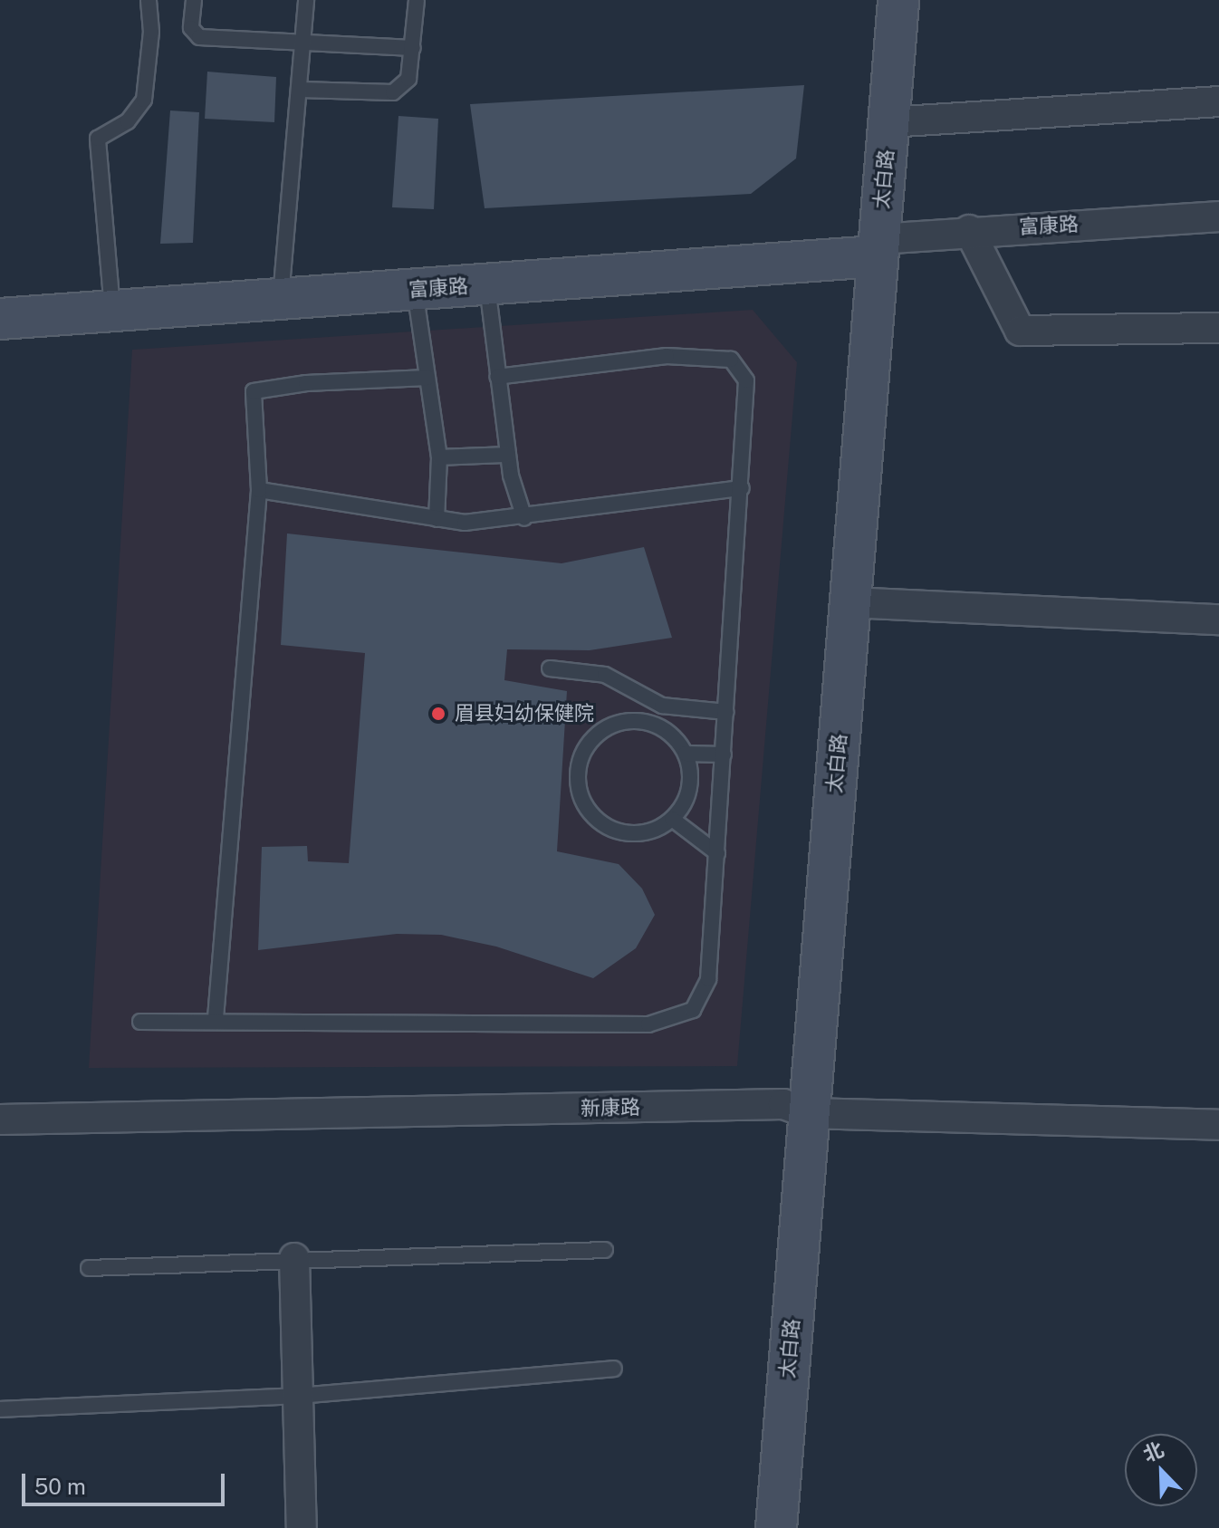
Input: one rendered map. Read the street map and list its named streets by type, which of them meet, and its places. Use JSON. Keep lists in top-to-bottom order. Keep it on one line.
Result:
{"streets":{"main road":["太白路","富康路"],"street":["新康路"]},"crossings":[["太白路","富康路"],["太白路","新康路"]],"places":["眉县妇幼保健院"],"scale_bar":"50 m","north":"top left"}
